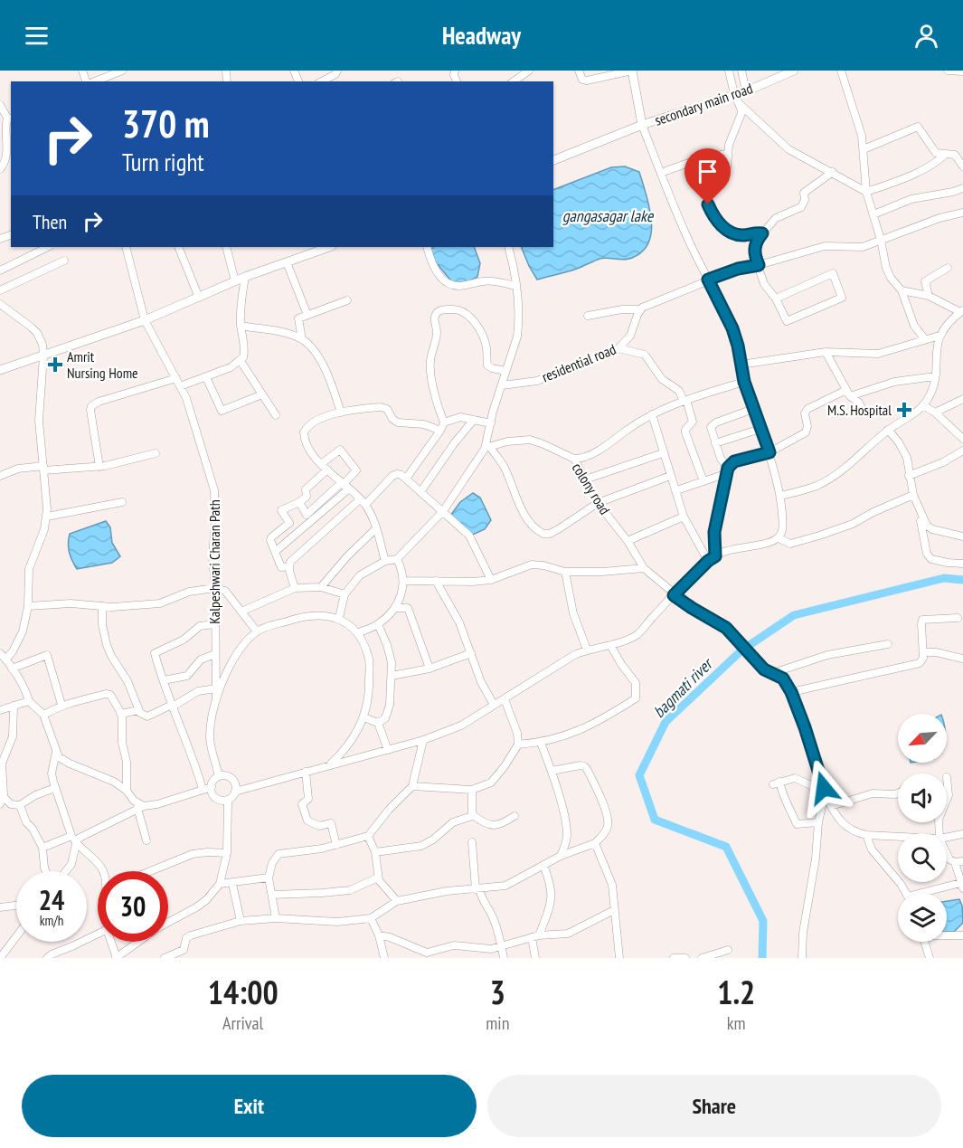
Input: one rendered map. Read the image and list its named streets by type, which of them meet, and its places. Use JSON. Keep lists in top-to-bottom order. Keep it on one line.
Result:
{"streets":{"main road":["secondary main road"],"street":["residential road","colony road","Kalpeshwari Charan Path"]},"water":["gangasagar lake","bagmati river"],"places":{"health":["Amrit Nursing Home","M.S. Hospital"]},"north":"bottom left","page":{"header":"Headway","turn":["370 m","Turn right"],"then":"Then","speed":"24 km/h","limit":"30","eta":["14:00","Arrival","3","min","1.2","km"],"buttons":["Exit","Share"]}}
